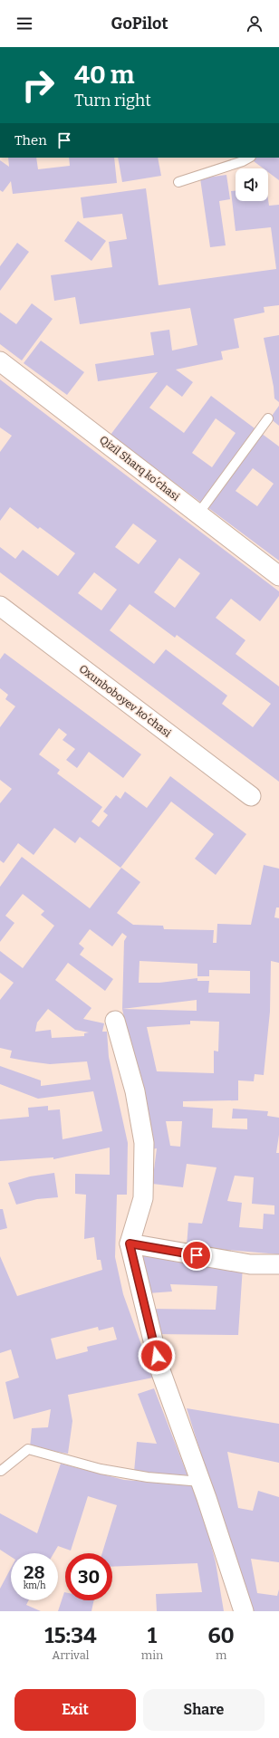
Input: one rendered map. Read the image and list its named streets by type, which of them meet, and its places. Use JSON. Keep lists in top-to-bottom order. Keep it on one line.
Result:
{"streets":{"street":["Qizil Sharq koʻchasi","Oxunboboyev koʻchasi"]},"page":{"header":"GoPilot","turn":["40 m","Turn right"],"then":"Then","speed":"28 km/h","limit":"30","eta":["15:34","Arrival","1","min","60","m"],"buttons":["Exit","Share"]}}
